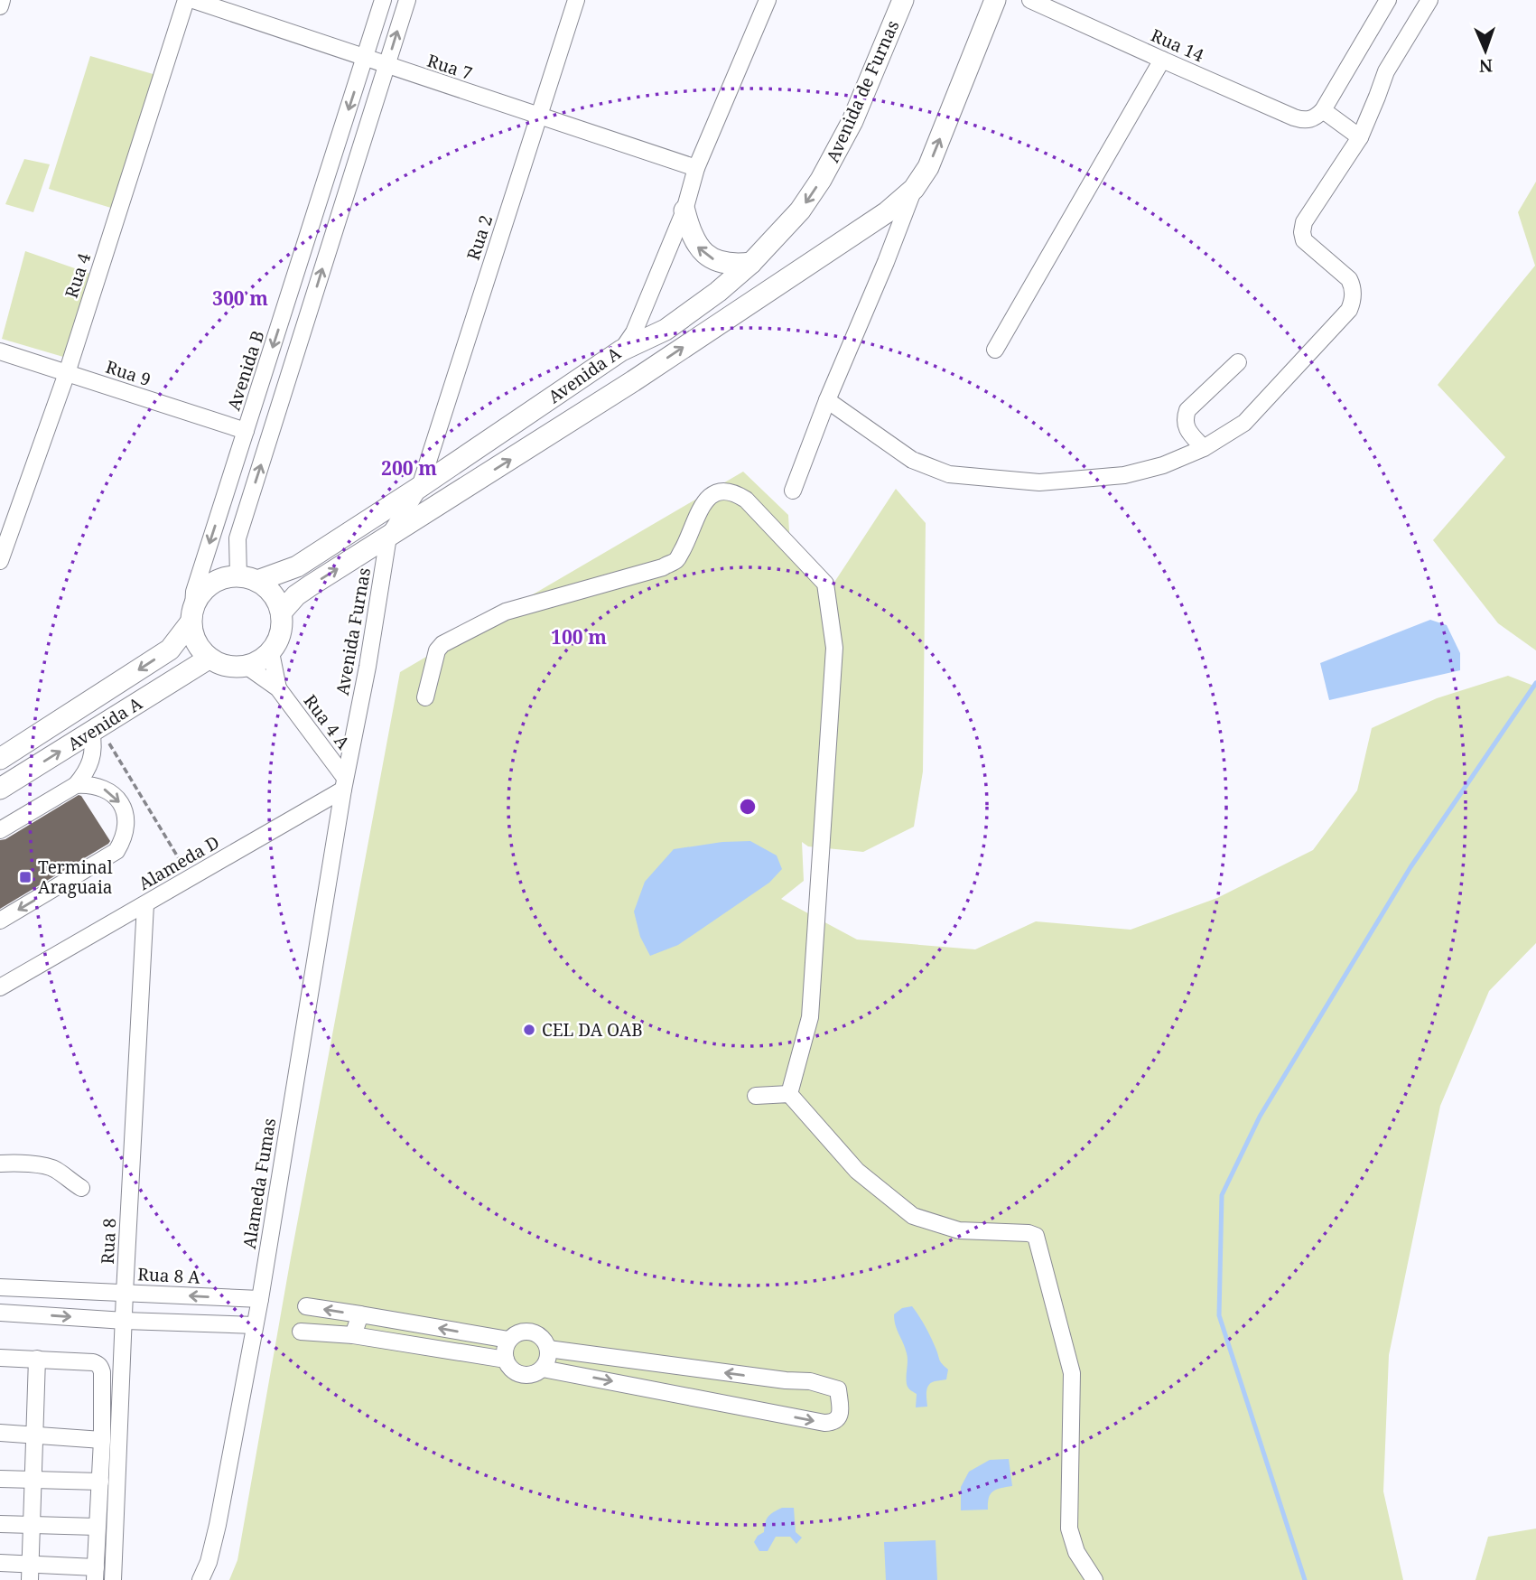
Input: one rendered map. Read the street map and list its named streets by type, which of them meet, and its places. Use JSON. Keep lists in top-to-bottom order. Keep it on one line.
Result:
{"streets":{"main road":["Avenida de Furnas","Avenida A"],"street":["Rua 14","Rua 7","Rua 2","Rua 4","Avenida B","Rua 9","Avenida Furnas","Rua 4 A","Alameda D","Alameda Fumas","Rua 8","Rua 8 A"]},"crossings":[["Rua 7","Rua 2"],["Rua 7","Avenida B"],["Rua 7","Avenida A"],["Avenida de Furnas","Avenida A"],["Rua 2","Avenida A"],["Rua 2","Avenida Furnas"],["Rua 4","Rua 9"],["Avenida B","Rua 9"],["Avenida B","Avenida A"],["Avenida B","Rua 4 A"],["Avenida A","Avenida Furnas"],["Avenida A","Rua 4 A"],["Avenida Furnas","Rua 4 A"],["Avenida Furnas","Alameda D"],["Avenida Furnas","Alameda Fumas"],["Rua 4 A","Alameda D"],["Rua 4 A","Alameda Fumas"],["Alameda D","Alameda Fumas"],["Alameda D","Rua 8"],["Alameda Fumas","Rua 8 A"],["Rua 8","Rua 8 A"]],"places":{"transit":["Terminal Araguaia"],"other":["CEL DA OAB"]},"north":"bottom","rings":["300 m","200 m","100 m"]}
